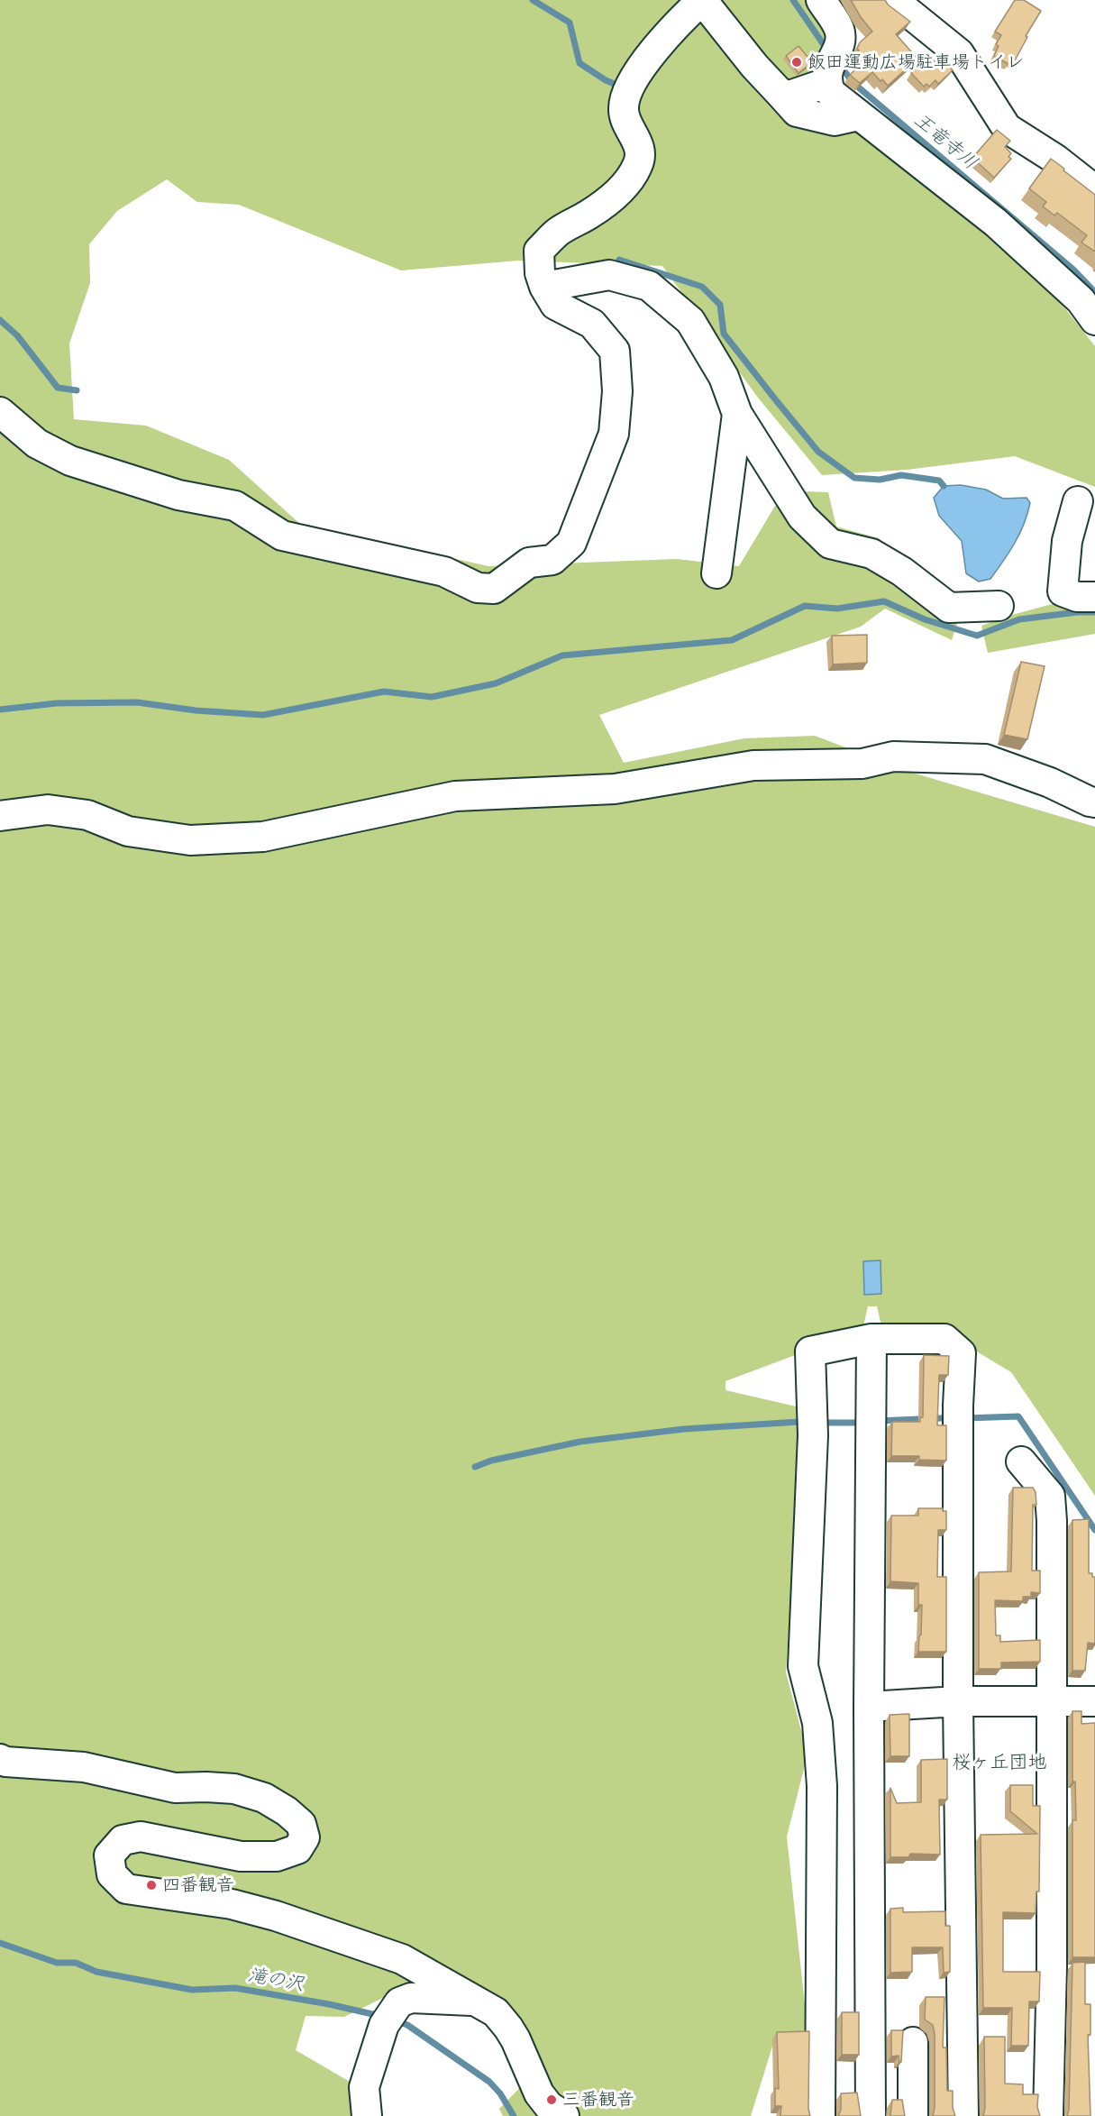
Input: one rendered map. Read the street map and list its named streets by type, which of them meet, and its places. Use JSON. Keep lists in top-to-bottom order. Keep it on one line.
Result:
{"districts":["桜ヶ丘団地"],"water":["王竜寺川","滝の沢"],"places":["飯田運動広場駐車場トイレ","四番観音","三番観音"]}
